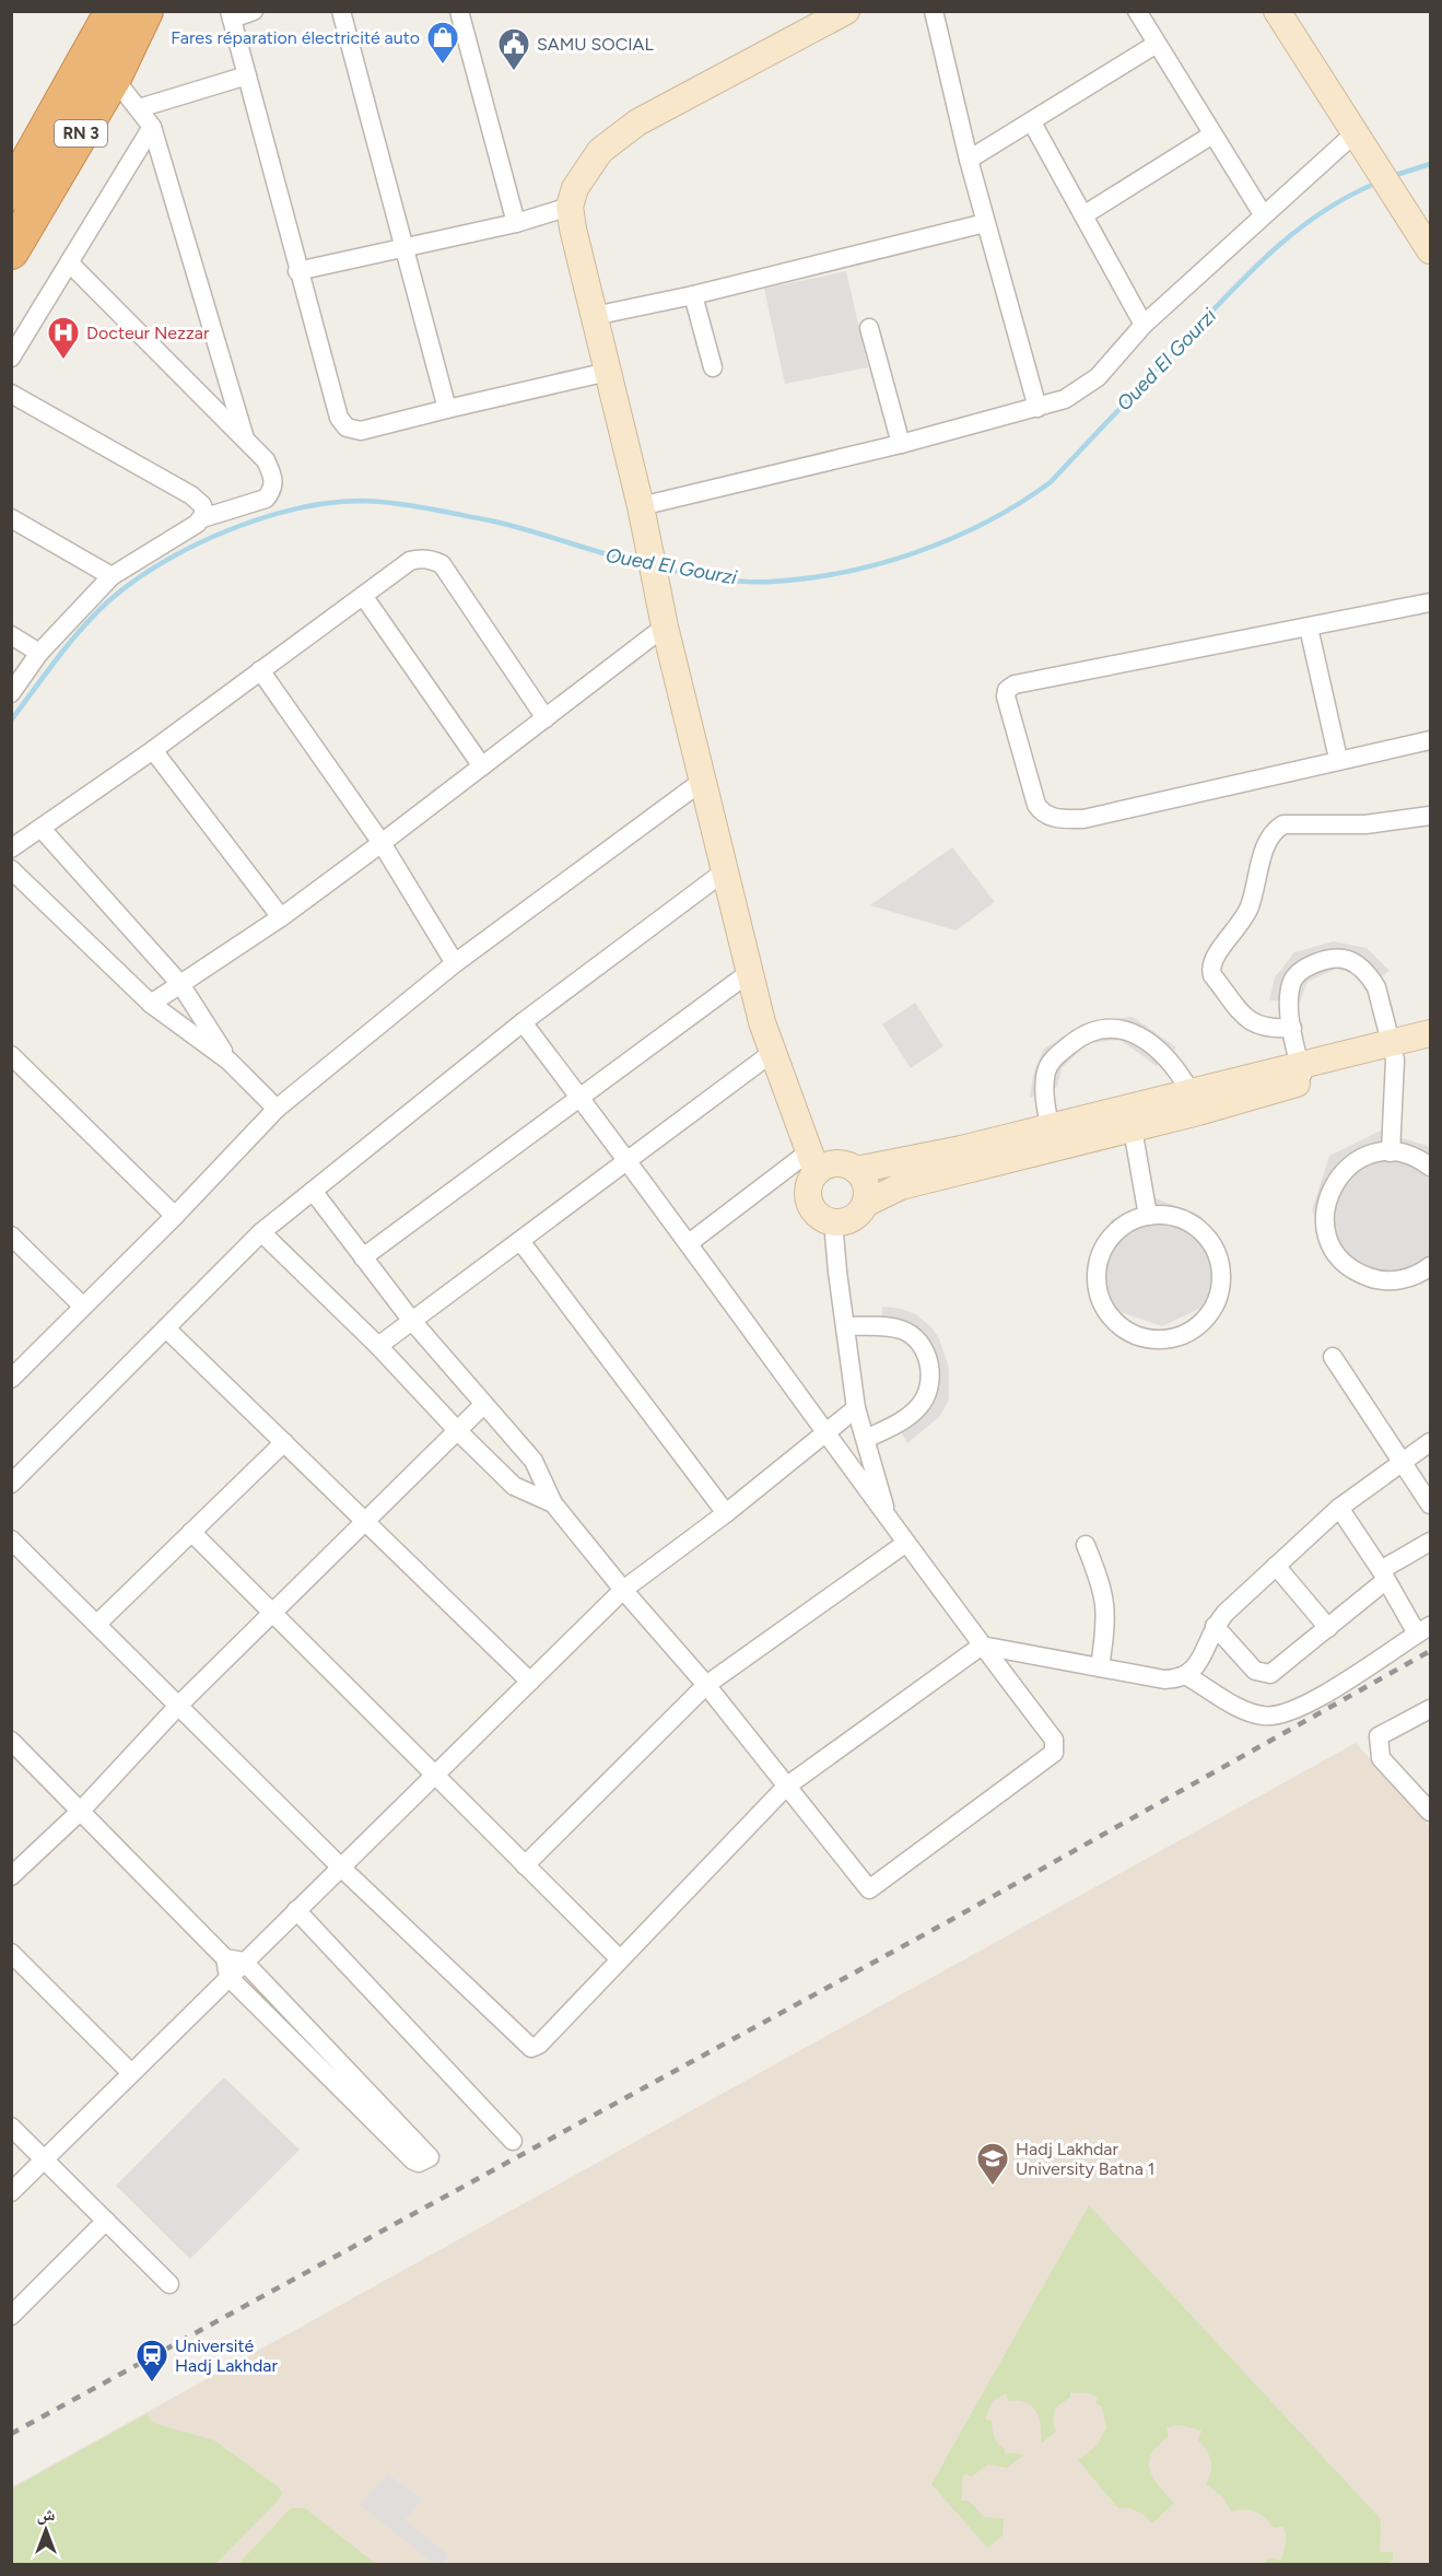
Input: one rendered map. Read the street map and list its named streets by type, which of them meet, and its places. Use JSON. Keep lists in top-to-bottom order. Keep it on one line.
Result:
{"streets":{"highway":["RN 3"]},"water":["Oued El Gourzi"],"places":{"shop":["Fares réparation électricité auto"],"public building":["SAMU SOCIAL"],"hospital":["Docteur Nezzar"],"school or university":["Hadj Lakhdar University Batna 1"],"station":["Université Hadj Lakhdar"]},"north":"top"}
